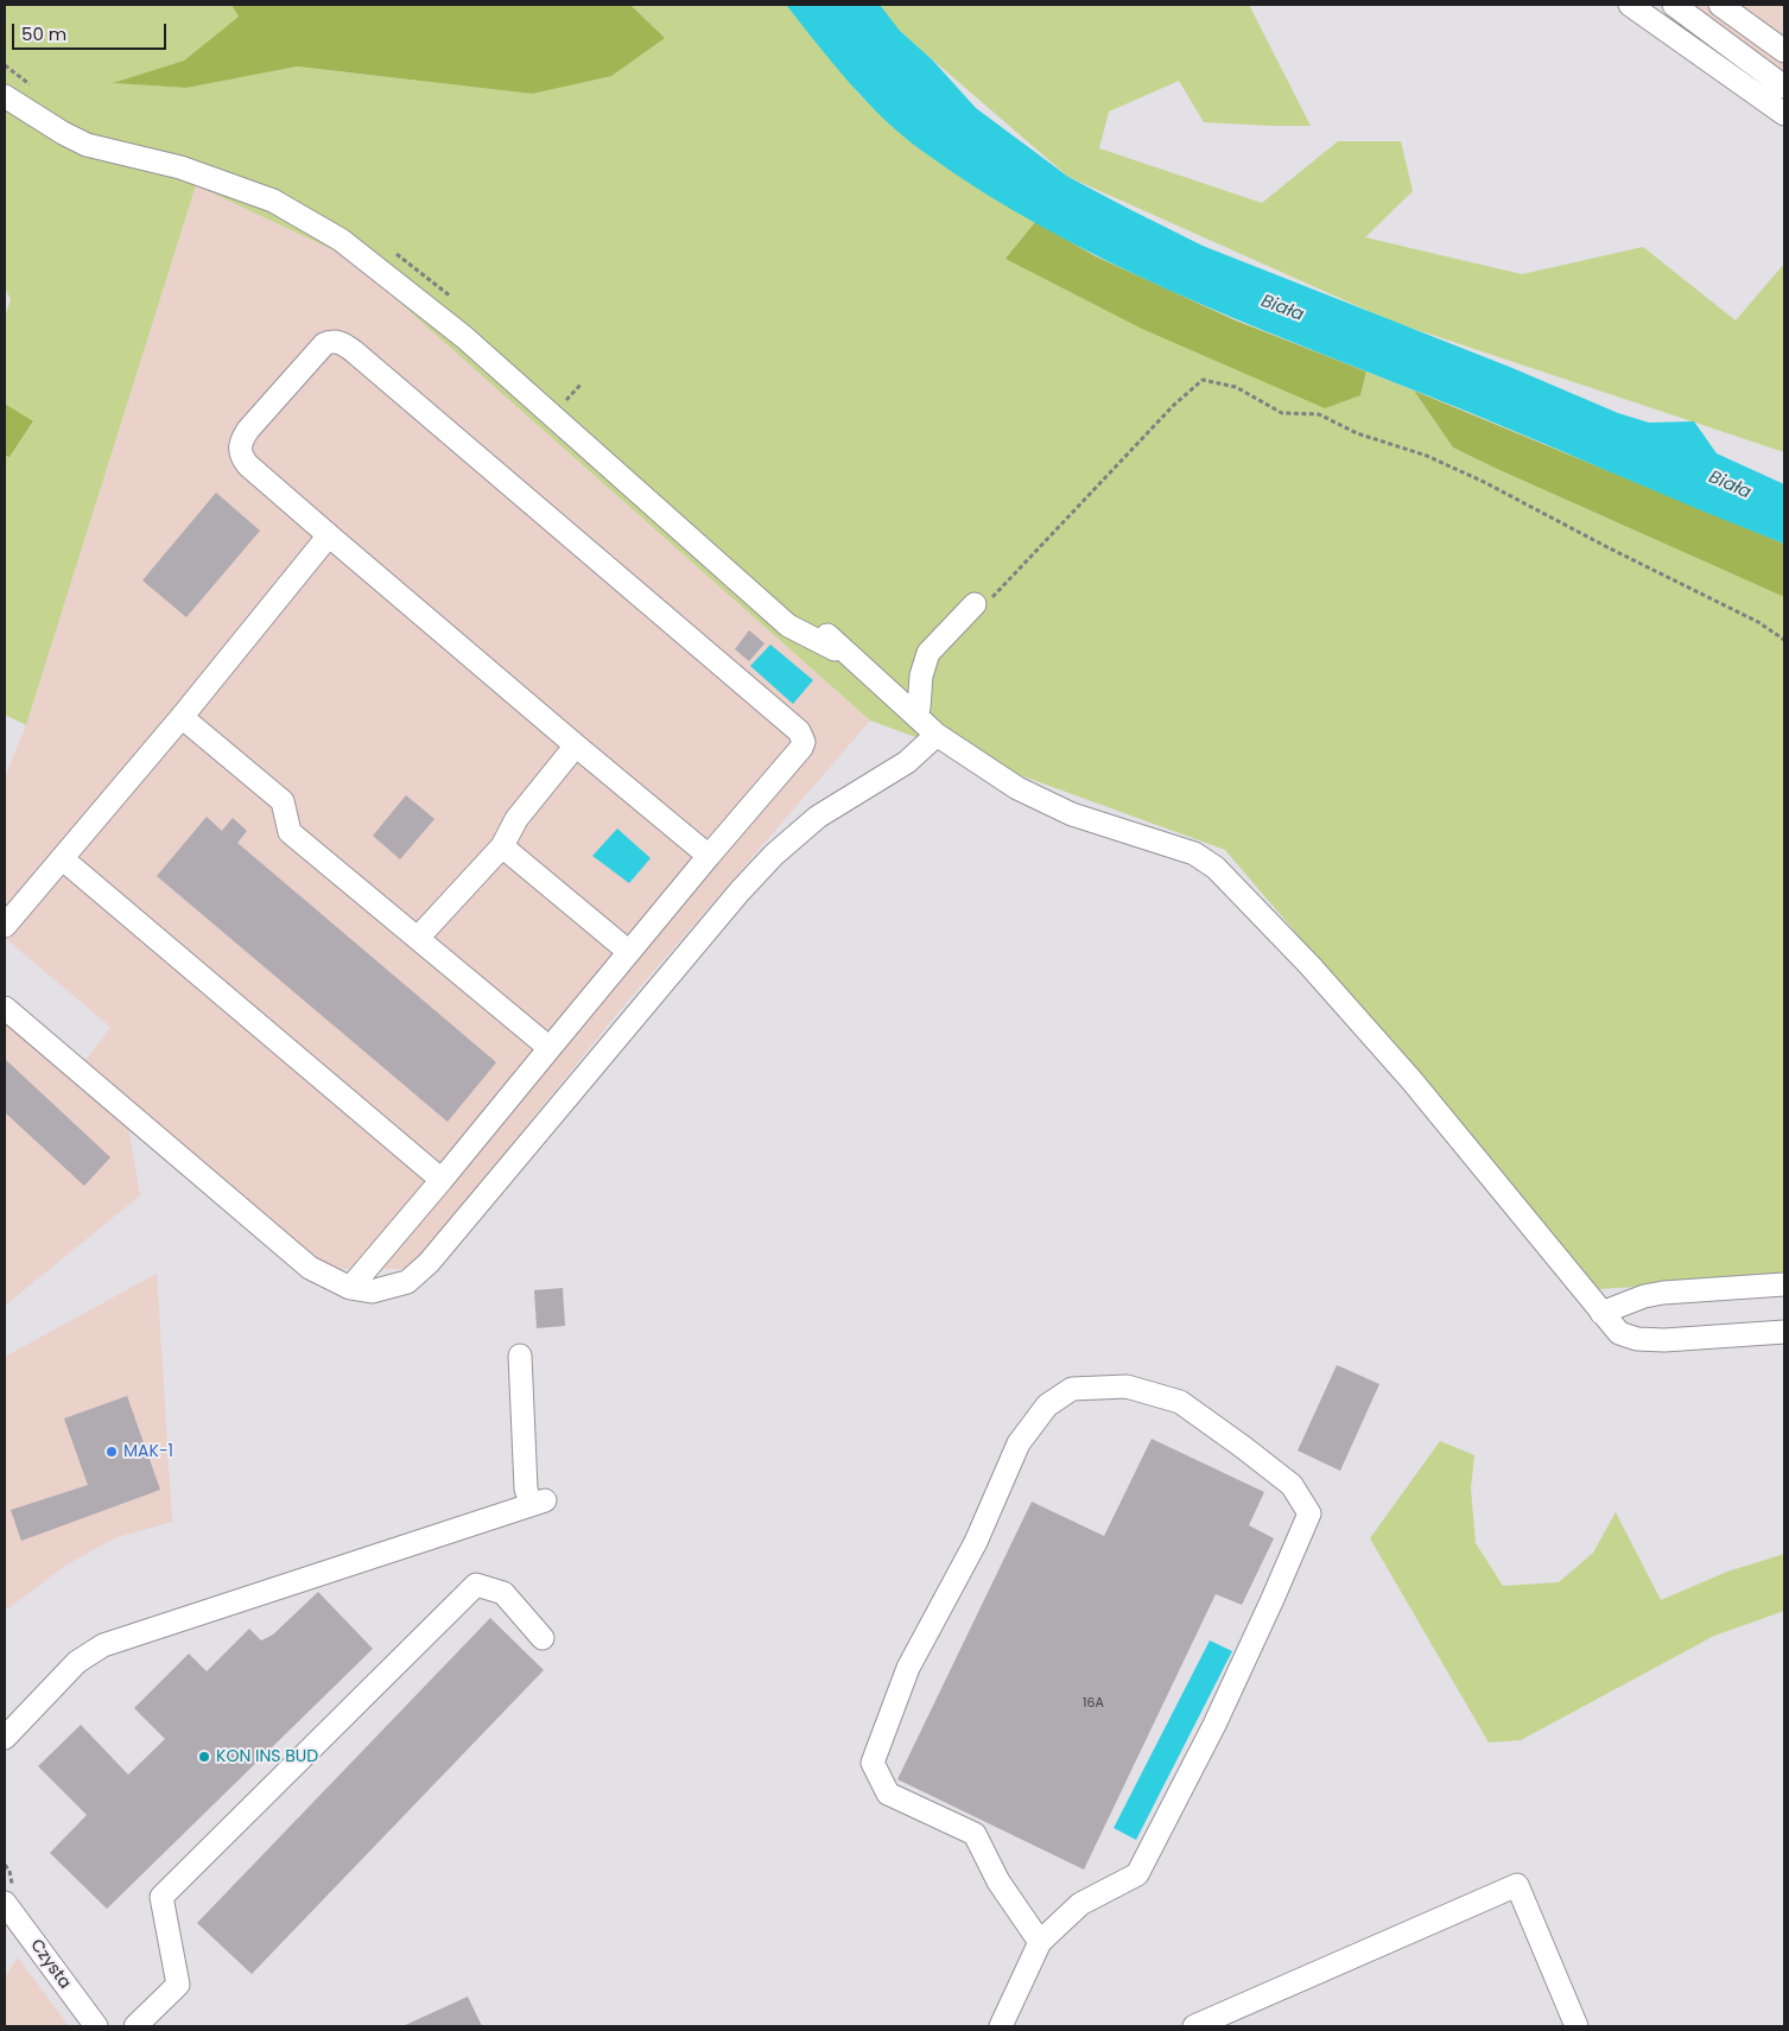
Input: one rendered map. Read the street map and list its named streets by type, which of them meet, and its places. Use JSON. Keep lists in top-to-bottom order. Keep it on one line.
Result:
{"streets":{"street":["Czysta"]},"water":["Biała"],"places":["MAK-1","KON INS BUD"],"house_numbers":["16A"],"scale_bar":"50 m"}
